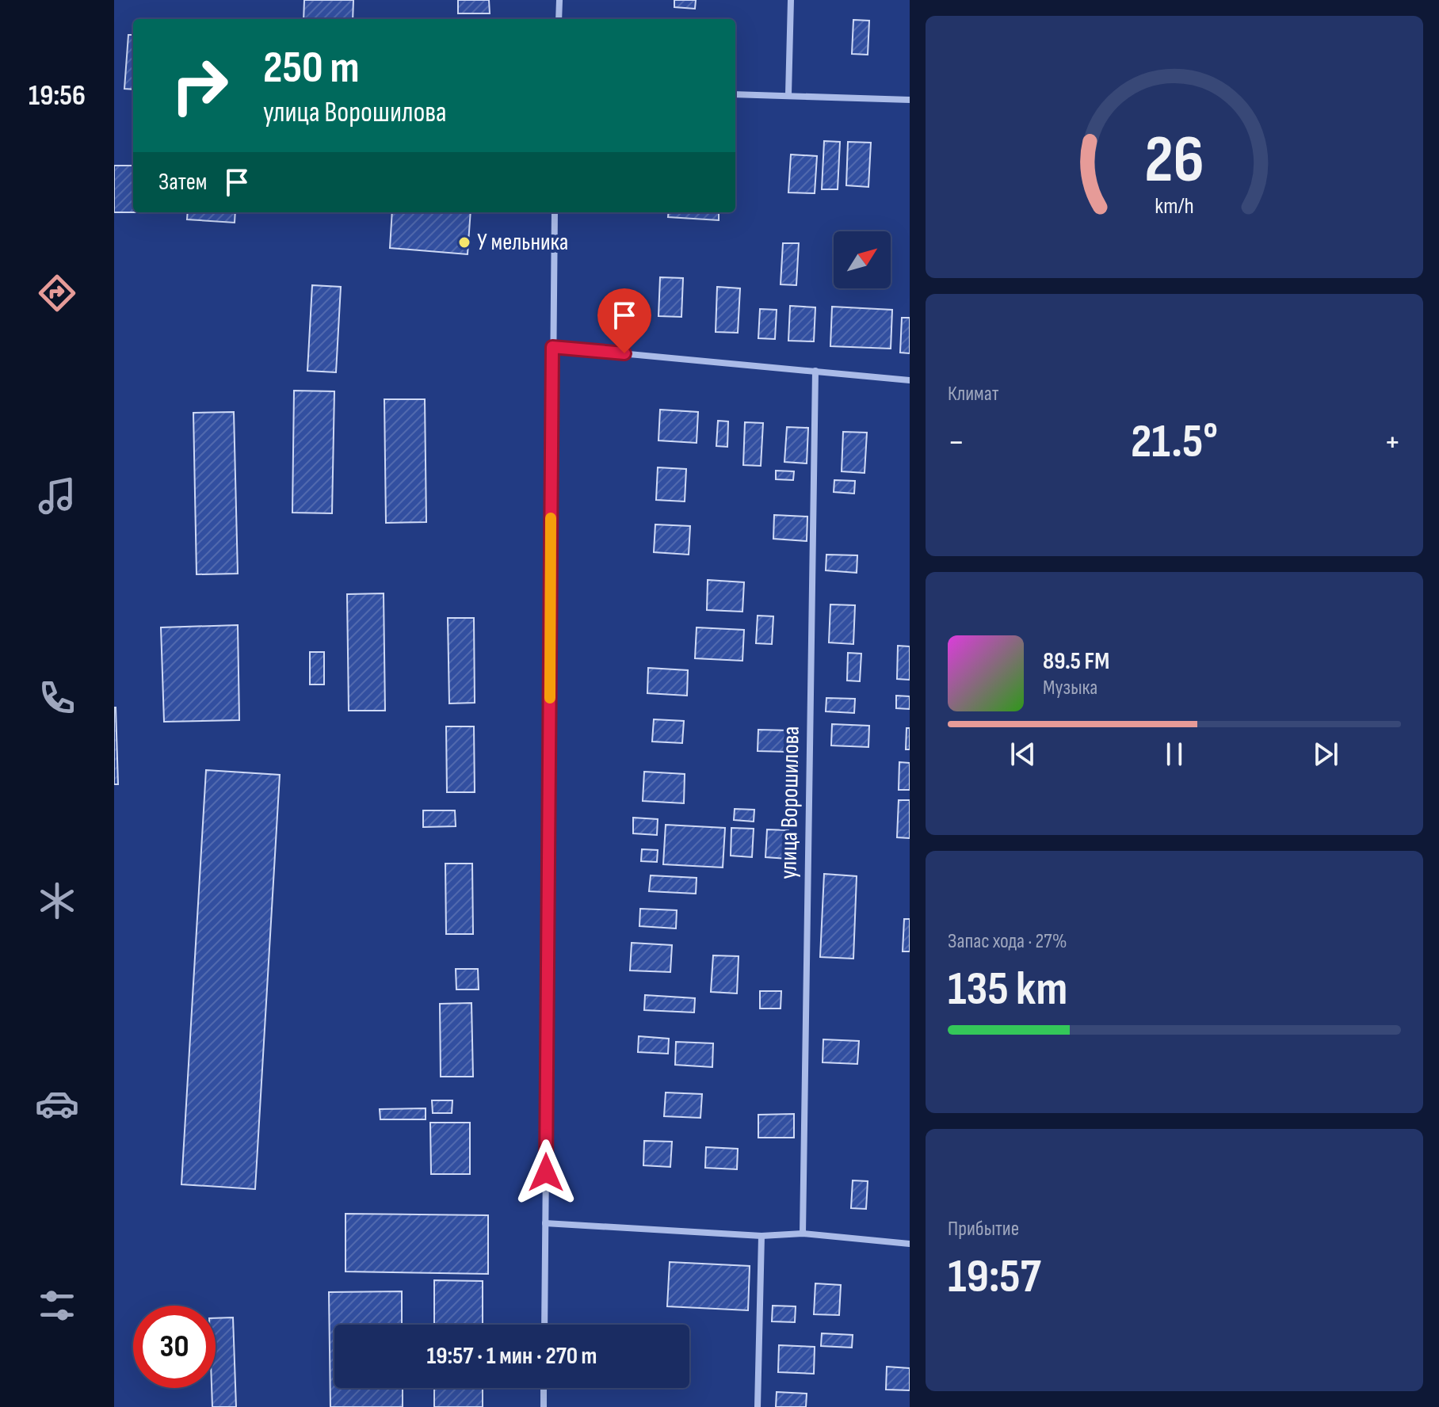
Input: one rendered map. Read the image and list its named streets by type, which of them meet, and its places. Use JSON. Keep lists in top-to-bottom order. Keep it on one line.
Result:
{"streets":{"street":["улица Ворошилова"]},"places":["У мельника"],"north":"top right","page":{"tabs":"19:56","turn":["250 m","улица Ворошилова"],"then":"Затем","tile":["Климат",["Запас хода · 27%","135 km"],["Прибытие","19:57"]],"heat":["−","21.5°","+"],"song":["89.5 FM","Музыка"],"limit":"30","trip":"19:57 · 1 мин · 270 m","gauge":["26","km/h"]}}
